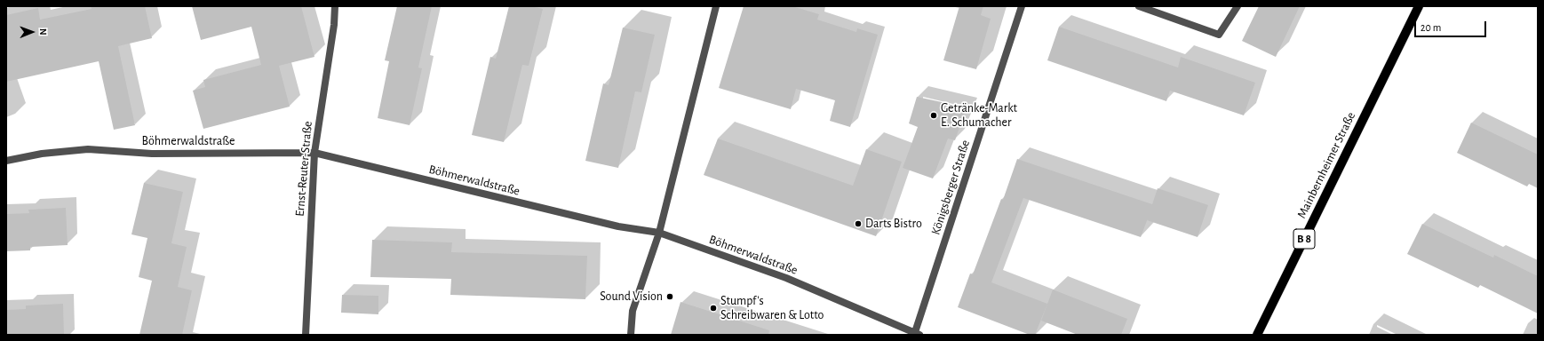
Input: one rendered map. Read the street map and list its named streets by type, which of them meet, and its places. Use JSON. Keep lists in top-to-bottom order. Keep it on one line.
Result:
{"streets":{"main road":["Mainbernheimer Straße","B 8"],"street":["Böhmerwaldstraße","Ernst-Reuter-Straße","Königsberger Straße"]},"crossings":[["Böhmerwaldstraße","Ernst-Reuter-Straße"],["Böhmerwaldstraße","Königsberger Straße"]],"places":["Getränke-Markt E. Schumacher","Darts Bistro","Sound Vision","Stumpf's Schreibwaren & Lotto"],"scale_bar":"20 m","north":"right"}
